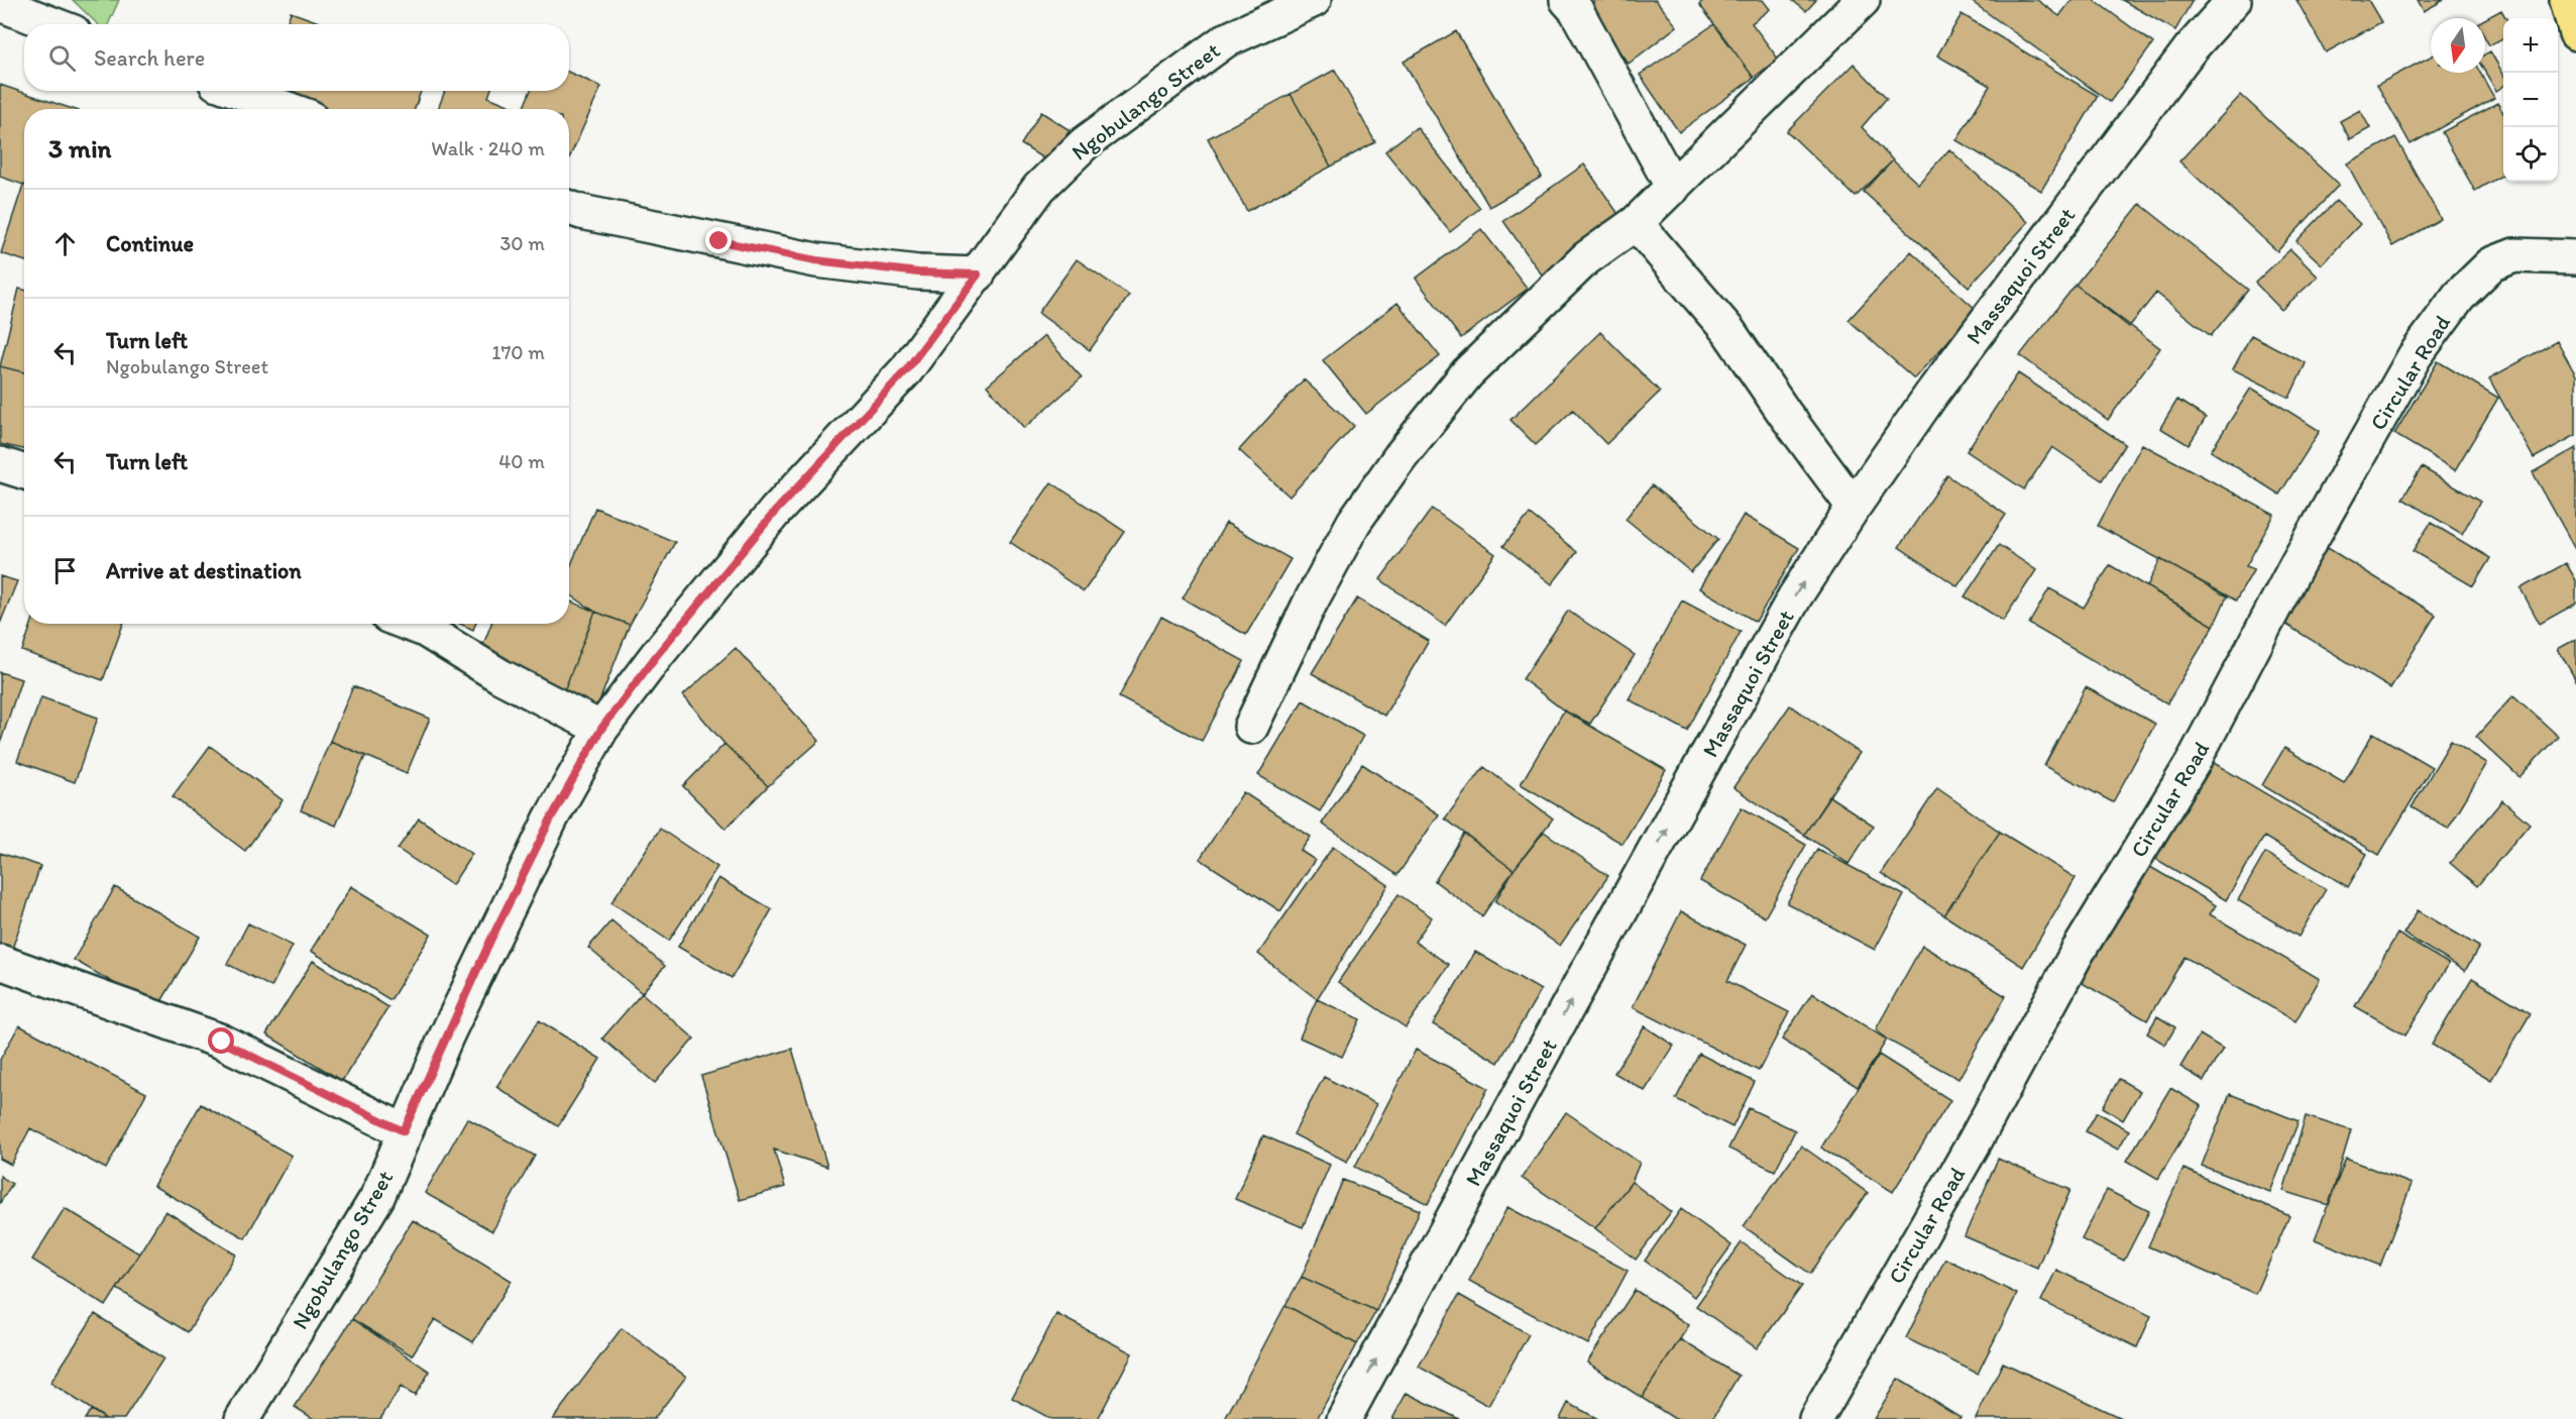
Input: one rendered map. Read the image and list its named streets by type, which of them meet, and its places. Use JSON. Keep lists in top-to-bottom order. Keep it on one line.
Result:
{"streets":{"street":["Ngobulango Street","Massaquoi Street","Circular Road"]},"one_way":["Massaquoi Street"],"north":"bottom","page":{"map_buttons":["+","−"],"search":"Search here","heading":["3 min","Walk · 240 m"],"list":[["Continue","30 m"],["Turn left","Ngobulango Street","170 m"],["Turn left","40 m"],"Arrive at destination"]}}
